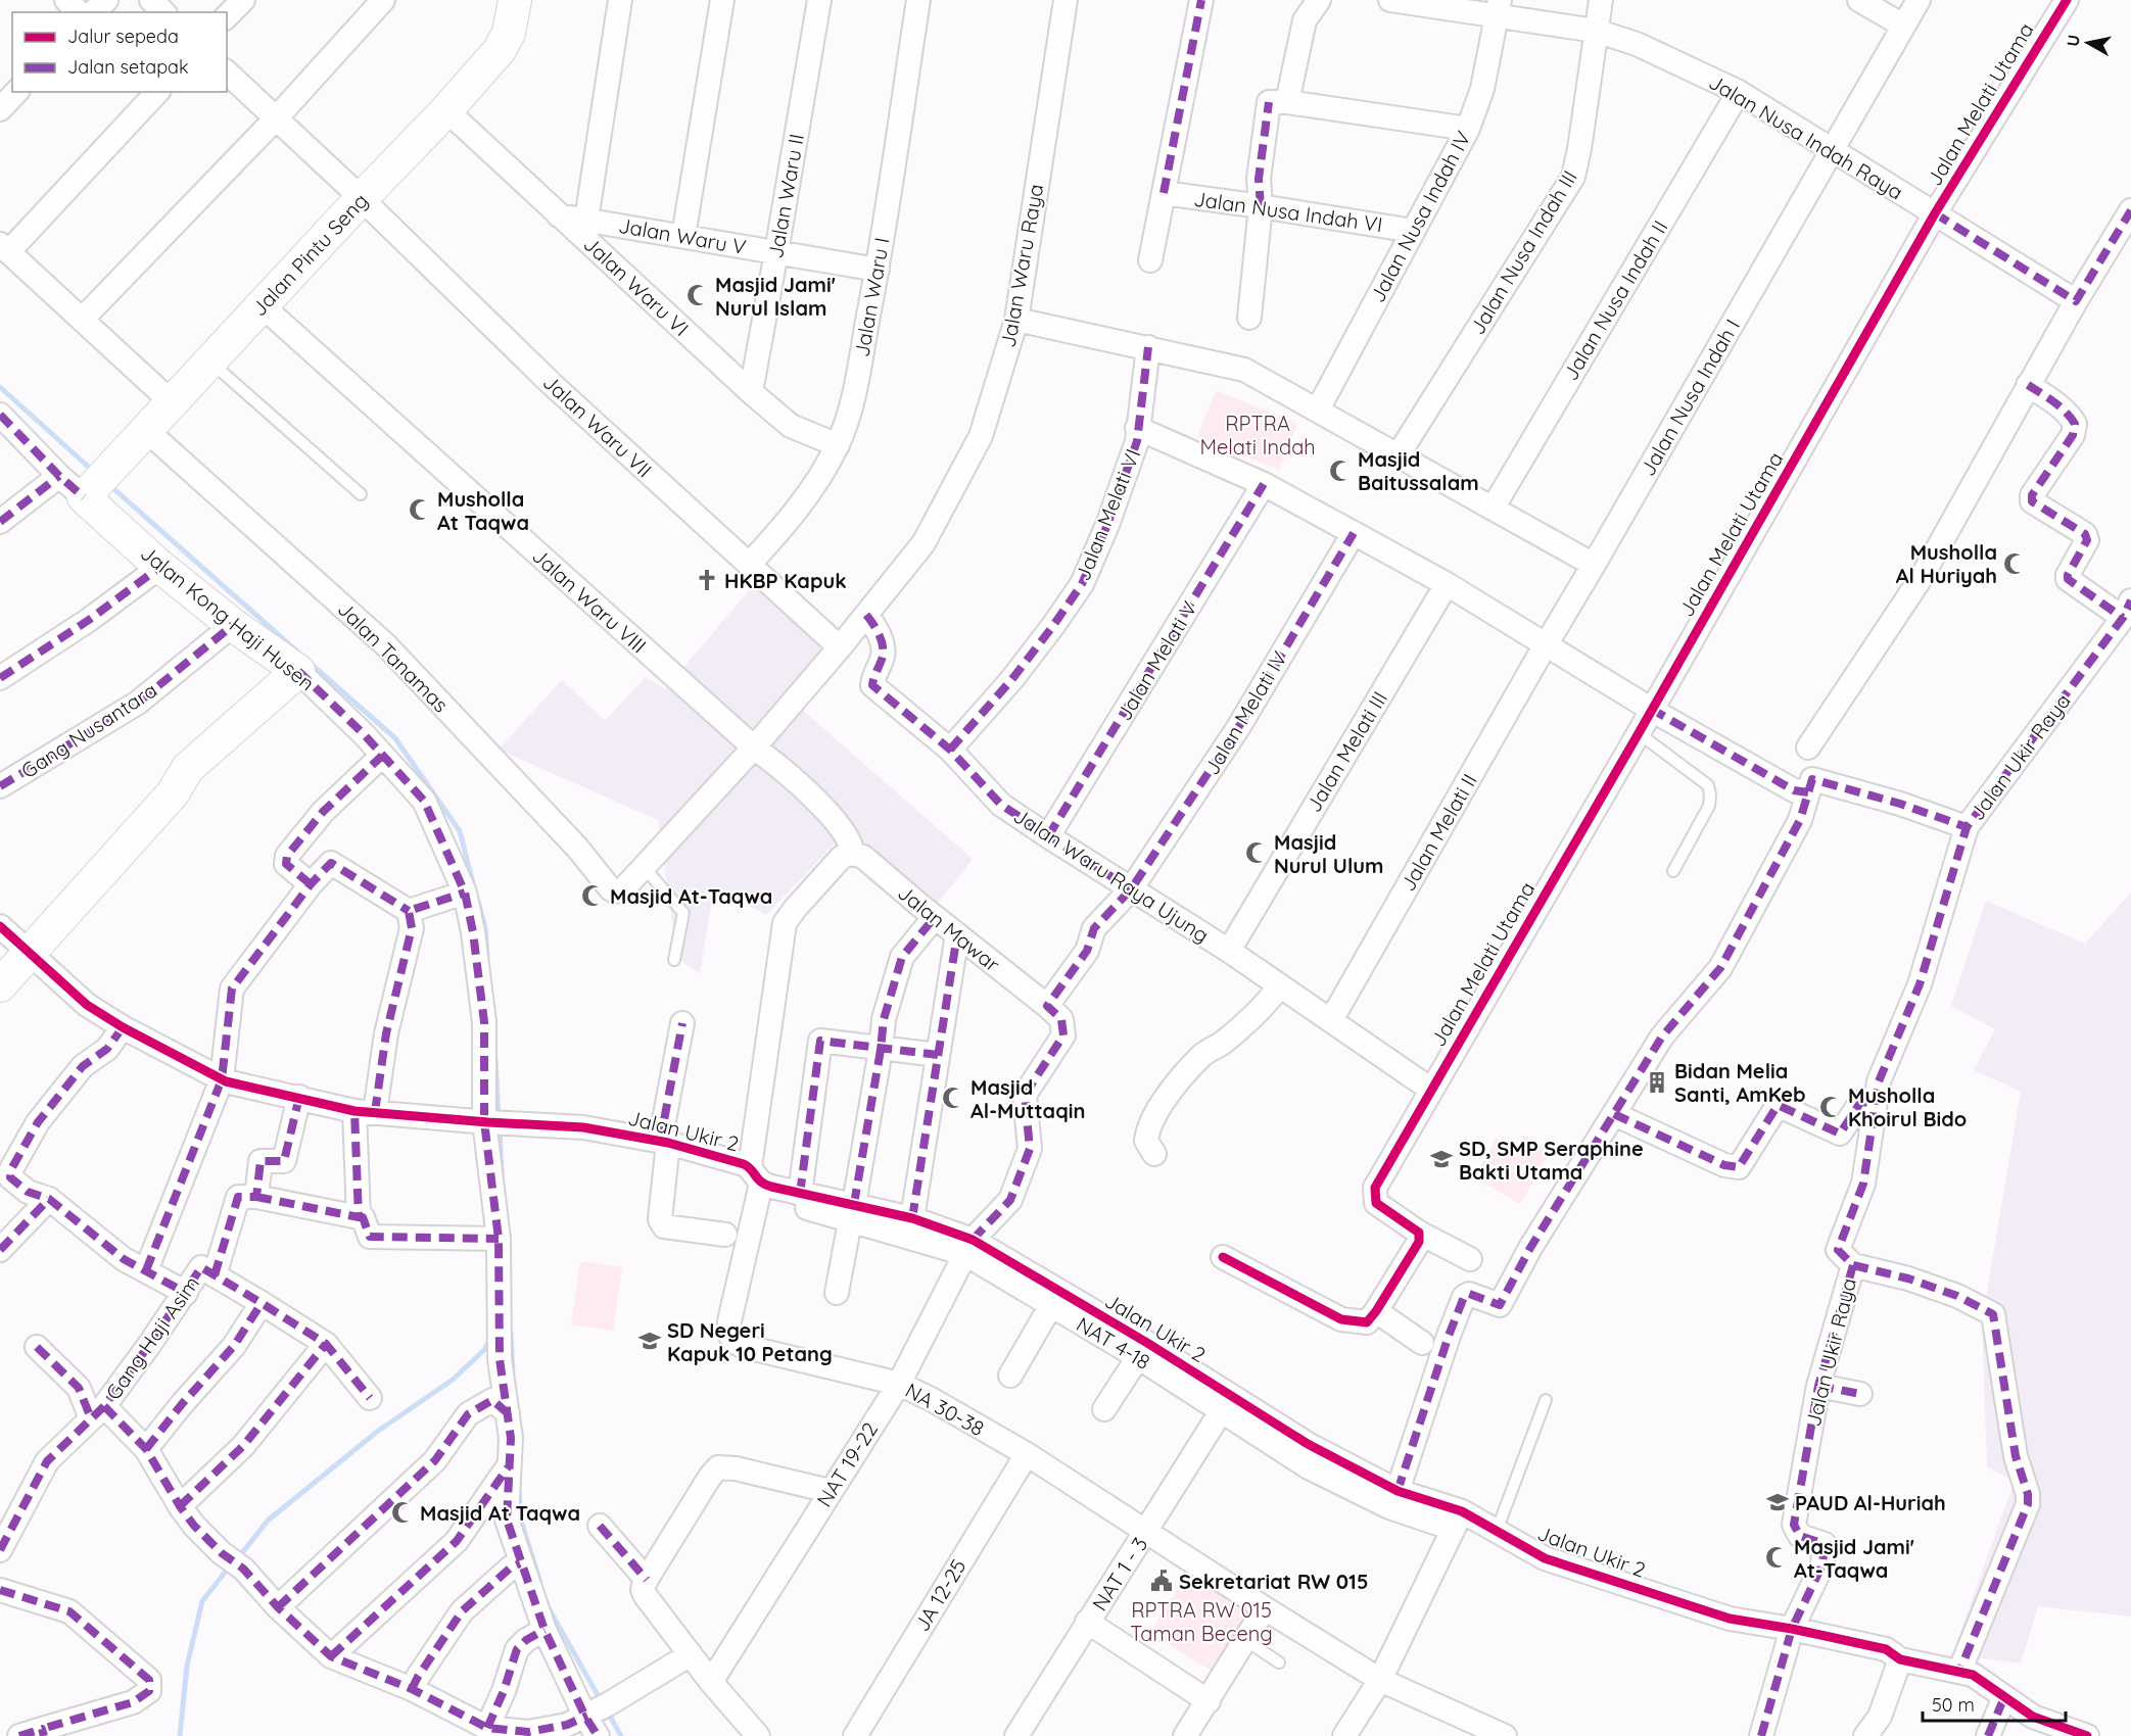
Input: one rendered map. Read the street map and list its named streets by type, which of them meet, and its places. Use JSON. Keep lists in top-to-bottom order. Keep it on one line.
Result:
{"streets":{"street":["Jalan Melati Utama","Jalan Nusa Indah Raya","Jalan Waru II","Jalan Nusa Indah VI","Jalan Nusa Indah IV","Jalan Waru V","Jalan Nusa Indah III","Jalan Pintu Seng","Jalan Waru Raya","Jalan Waru VI","Jalan Waru I","Jalan Nusa Indah II","Jalan Nusa Indah I","Jalan Waru VII","Jalan Melati VI","Jalan Waru VIII","Jalan Kong Haji Husen","Jalan Tanamas","Jalan Melati V","Jalan Melati IV","Gang Nusantara","Jalan Melati III","Jalan Ukir Raya","Jalan Melati II","Jalan Waru Raya Ujung","Jalan Mawar","Jalan Ukir 2","Gang Haji Asim","NAT 4-18","NA 30-38","NAT 19-22","NAT 1 - 3","JA 12-25"]},"crossings":[["Jalan Melati Utama","Jalan Nusa Indah Raya"],["Jalan Melati Utama","Jalan Waru Raya Ujung"],["Jalan Nusa Indah Raya","Jalan Nusa Indah IV"],["Jalan Nusa Indah Raya","Jalan Nusa Indah III"],["Jalan Nusa Indah Raya","Jalan Nusa Indah II"],["Jalan Nusa Indah Raya","Jalan Nusa Indah I"],["Jalan Waru II","Jalan Waru V"],["Jalan Waru II","Jalan Waru VI"],["Jalan Nusa Indah VI","Jalan Nusa Indah IV"],["Jalan Waru V","Jalan Waru VI"],["Jalan Waru V","Jalan Waru I"],["Jalan Pintu Seng","Jalan Waru VI"],["Jalan Pintu Seng","Jalan Waru VII"],["Jalan Pintu Seng","Jalan Waru VIII"],["Jalan Pintu Seng","Jalan Kong Haji Husen"],["Jalan Pintu Seng","Jalan Tanamas"],["Jalan Waru Raya","Jalan Waru VII"],["Jalan Waru Raya","Jalan Waru VIII"],["Jalan Waru Raya","Jalan Tanamas"],["Jalan Waru Raya","Jalan Waru Raya Ujung"],["Jalan Waru VI","Jalan Waru I"],["Jalan Waru I","Jalan Waru VII"],["Jalan Nusa Indah I","Jalan Melati II"],["Jalan Melati VI","Jalan Waru Raya Ujung"],["Jalan Kong Haji Husen","Gang Nusantara"],["Jalan Kong Haji Husen","Jalan Ukir 2"],["Jalan Melati V","Jalan Waru Raya Ujung"],["Jalan Melati IV","Jalan Waru Raya Ujung"],["Jalan Melati III","Jalan Waru Raya Ujung"],["Jalan Ukir Raya","Jalan Ukir 2"],["Jalan Melati II","Jalan Waru Raya Ujung"],["Jalan Mawar","Jalan Ukir 2"],["Jalan Mawar","NAT 4-18"],["Jalan Mawar","NAT 19-22"],["Jalan Ukir 2","NAT 4-18"],["Jalan Ukir 2","NA 30-38"],["Jalan Ukir 2","NAT 19-22"],["NAT 4-18","NA 30-38"],["NAT 4-18","NAT 19-22"],["NAT 4-18","NAT 1 - 3"],["NA 30-38","NAT 19-22"],["NA 30-38","NAT 1 - 3"],["NA 30-38","JA 12-25"]],"parks":["RPTRA Melati Indah","RPTRA RW 015 Taman Beceng"],"places":{"mosque":["Masjid Jami' Nurul Islam","Masjid Baitussalam","Musholla At Taqwa","Musholla Al Huriyah","Masjid Nurul Ulum","Masjid At-Taqwa","Masjid Al-Muttaqin","Musholla Khoirul Bido","Masjid At Taqwa","Masjid Jami' At-Taqwa"],"church":["HKBP Kapuk"],"building":["Bidan Melia Santi, AmKeb"],"school or university":["SD, SMP Seraphine Bakti Utama","SD Negeri Kapuk 10 Petang","PAUD Al-Huriah"],"public building":["Sekretariat RW 015"]},"legend":["Jalur sepeda","Jalan setapak"],"scale_bar":"50 m","north":"left"}
